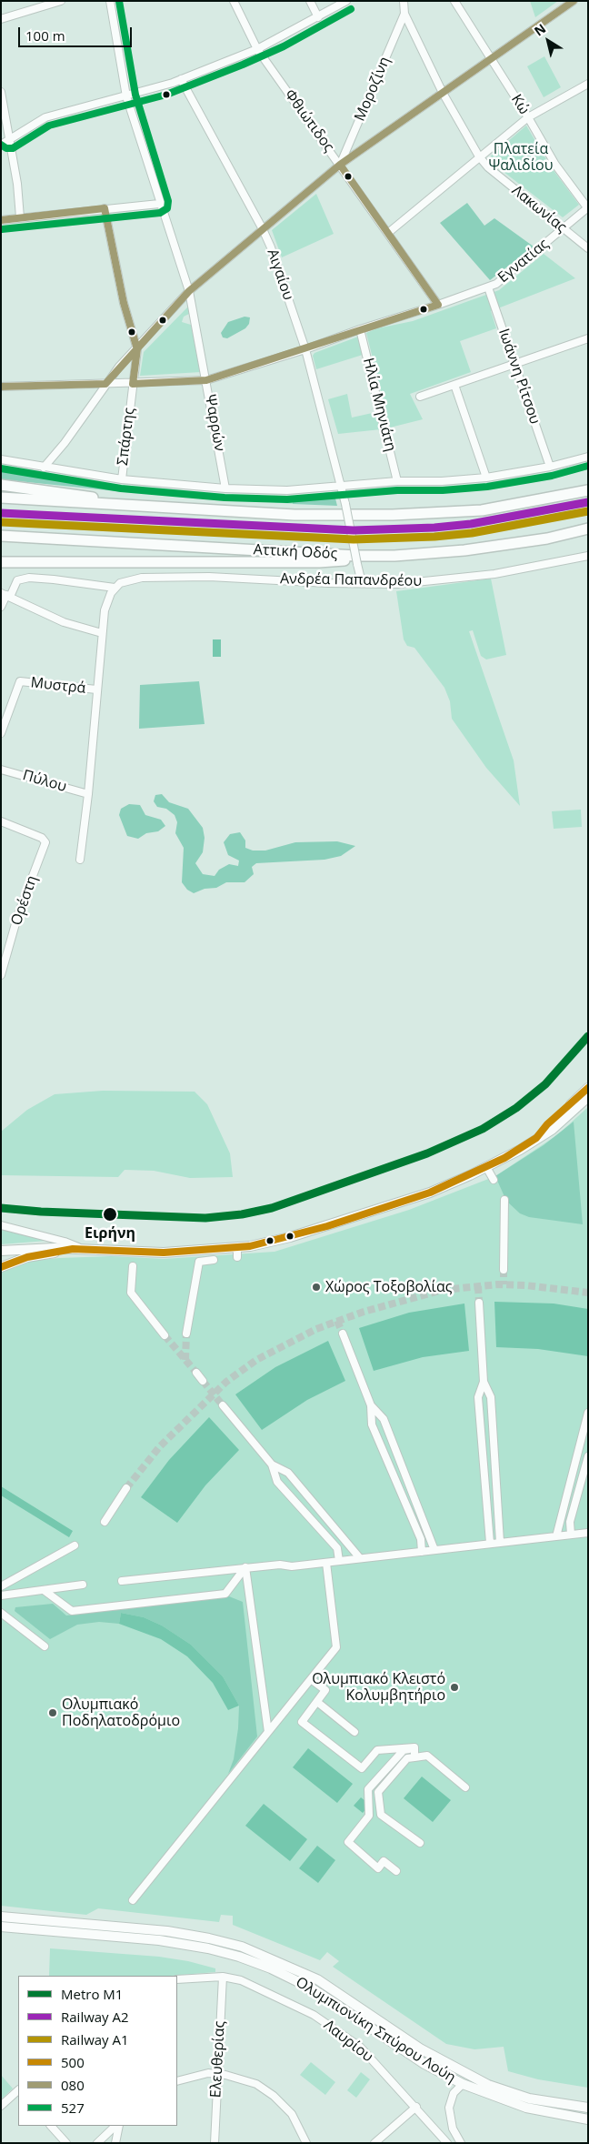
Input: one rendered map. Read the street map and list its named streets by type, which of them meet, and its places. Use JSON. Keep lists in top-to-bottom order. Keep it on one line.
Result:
{"streets":{"highway":["Αττική Οδός"],"main road":["Ολυμπιονίκη Σπύρου Λούη"],"street":["Μοροζίνη","Κώ","Φθιώτιδος","Λακωνίας","Εγνατίας","Αιγαίου","Ιωάννη Ρίτσου","Ηλία Μηνιάτη","Ψαρρών","Σπάρτης","Ανδρέα Παπανδρέου","Μυστρά","Πύλου","Ορέστη","Λαυρίου","Ελευθερίας"]},"crossings":[["Μοροζίνη","Φθιώτιδος"],["Μοροζίνη","Λακωνίας"],["Κώ","Εγνατίας"],["Φθιώτιδος","Εγνατίας"],["Λακωνίας","Εγνατίας"],["Εγνατίας","Αιγαίου"],["Εγνατίας","Ιωάννη Ρίτσου"],["Εγνατίας","Ηλία Μηνιάτη"],["Εγνατίας","Ψαρρών"],["Εγνατίας","Σπάρτης"],["Αιγαίου","Αττική Οδός"],["Αιγαίου","Ανδρέα Παπανδρέου"],["Λαυρίου","Ελευθερίας"]],"parks":["Πλατεία Ψαλιδίου"],"places":["Ειρήνη","Χώρος Τοξοβολίας","Ολυμπιακό Κλειστό Κολυμβητήριο","Ολυμπιακό Ποδηλατοδρόμιο"],"lines":["transit line 080","transit line 527","rail line A2","rail line A1","metro line Μ1","transit line 500"],"legend":["Metro Μ1","Railway A2","Railway A1","500","080","527"],"scale_bar":"100 m","north":"top left"}
